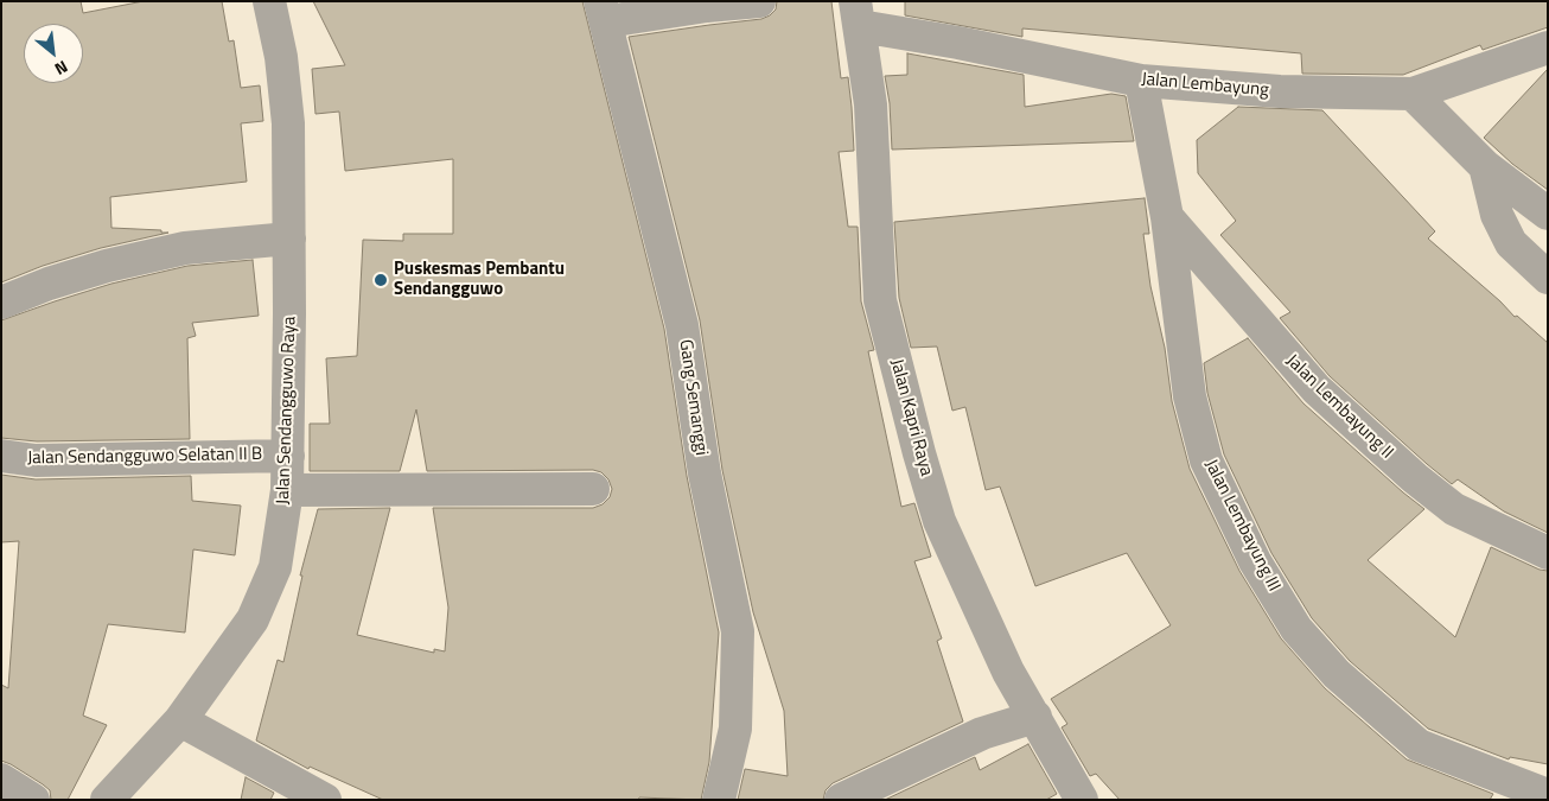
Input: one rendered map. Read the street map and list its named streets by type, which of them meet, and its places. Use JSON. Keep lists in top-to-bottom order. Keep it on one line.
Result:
{"streets":{"street":["Jalan Lembayung","Gang Semanggi","Jalan Lembayung II","Jalan Sendangguwo Raya","Jalan Kapri Raya","Jalan Sendangguwo Selatan II B","Jalan Lembayung III"]},"crossings":[["Jalan Lembayung","Jalan Kapri Raya"],["Jalan Lembayung","Jalan Lembayung III"],["Jalan Lembayung II","Jalan Lembayung III"],["Jalan Sendangguwo Raya","Jalan Sendangguwo Selatan II B"]],"places":["Puskesmas Pembantu Sendangguwo"],"north":"bottom right"}
